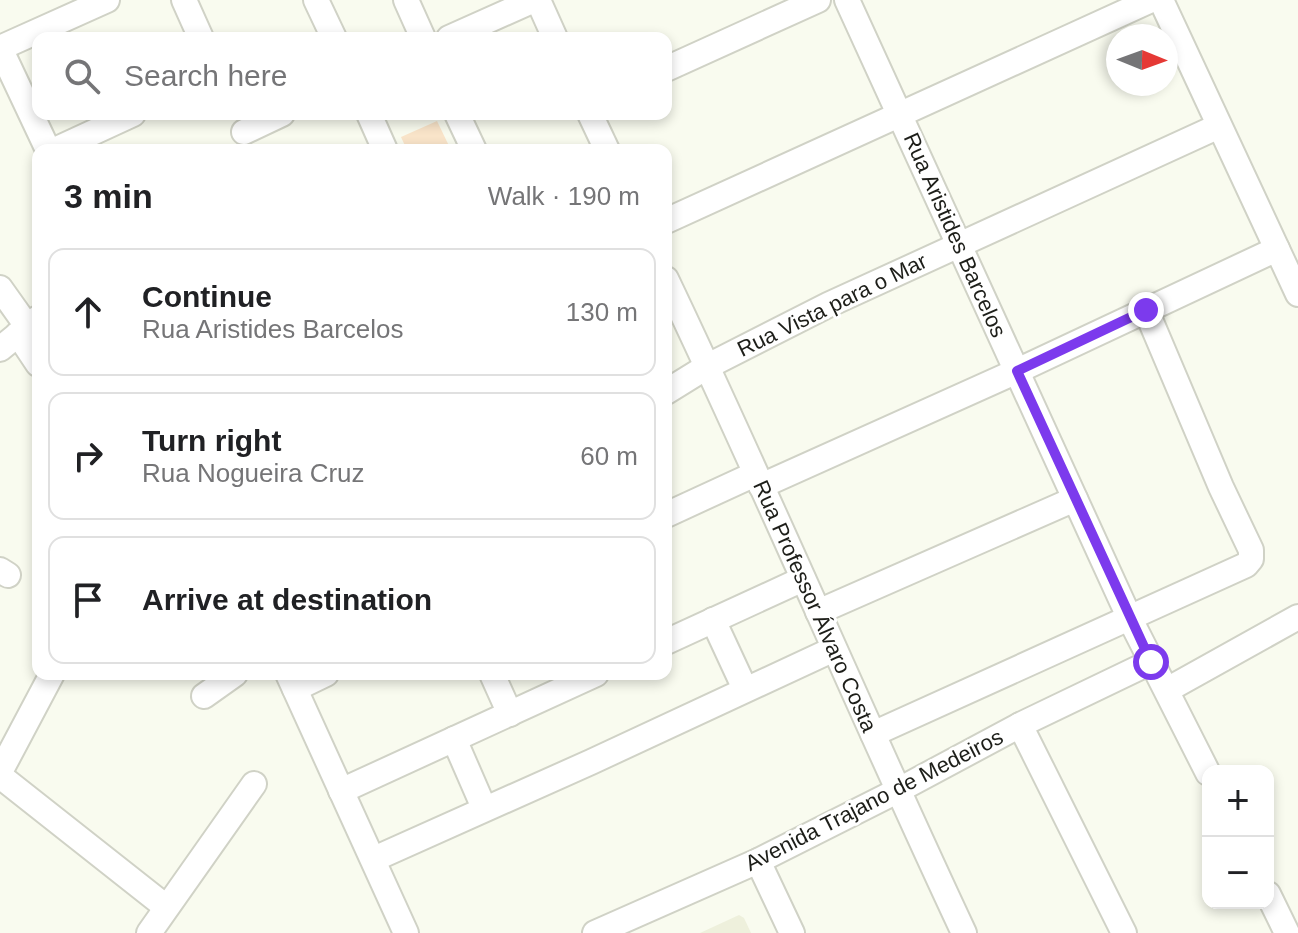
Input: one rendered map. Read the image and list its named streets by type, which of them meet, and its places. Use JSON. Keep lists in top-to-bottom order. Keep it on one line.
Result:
{"streets":{"street":["Rua Aristides Barcelos","Rua Vista para o Mar","Rua Professor Álvaro Costa","Avenida Trajano de Medeiros"]},"crossings":[["Rua Aristides Barcelos","Rua Vista para o Mar"],["Rua Aristides Barcelos","Avenida Trajano de Medeiros"],["Rua Vista para o Mar","Rua Professor Álvaro Costa"],["Rua Professor Álvaro Costa","Avenida Trajano de Medeiros"]],"north":"right","page":{"search":"Search here","heading":["3 min","Walk · 190 m"],"list":[["Continue","Rua Aristides Barcelos","130 m"],["Turn right","Rua Nogueira Cruz","60 m"],"Arrive at destination"],"map_buttons":["+","−"]}}
